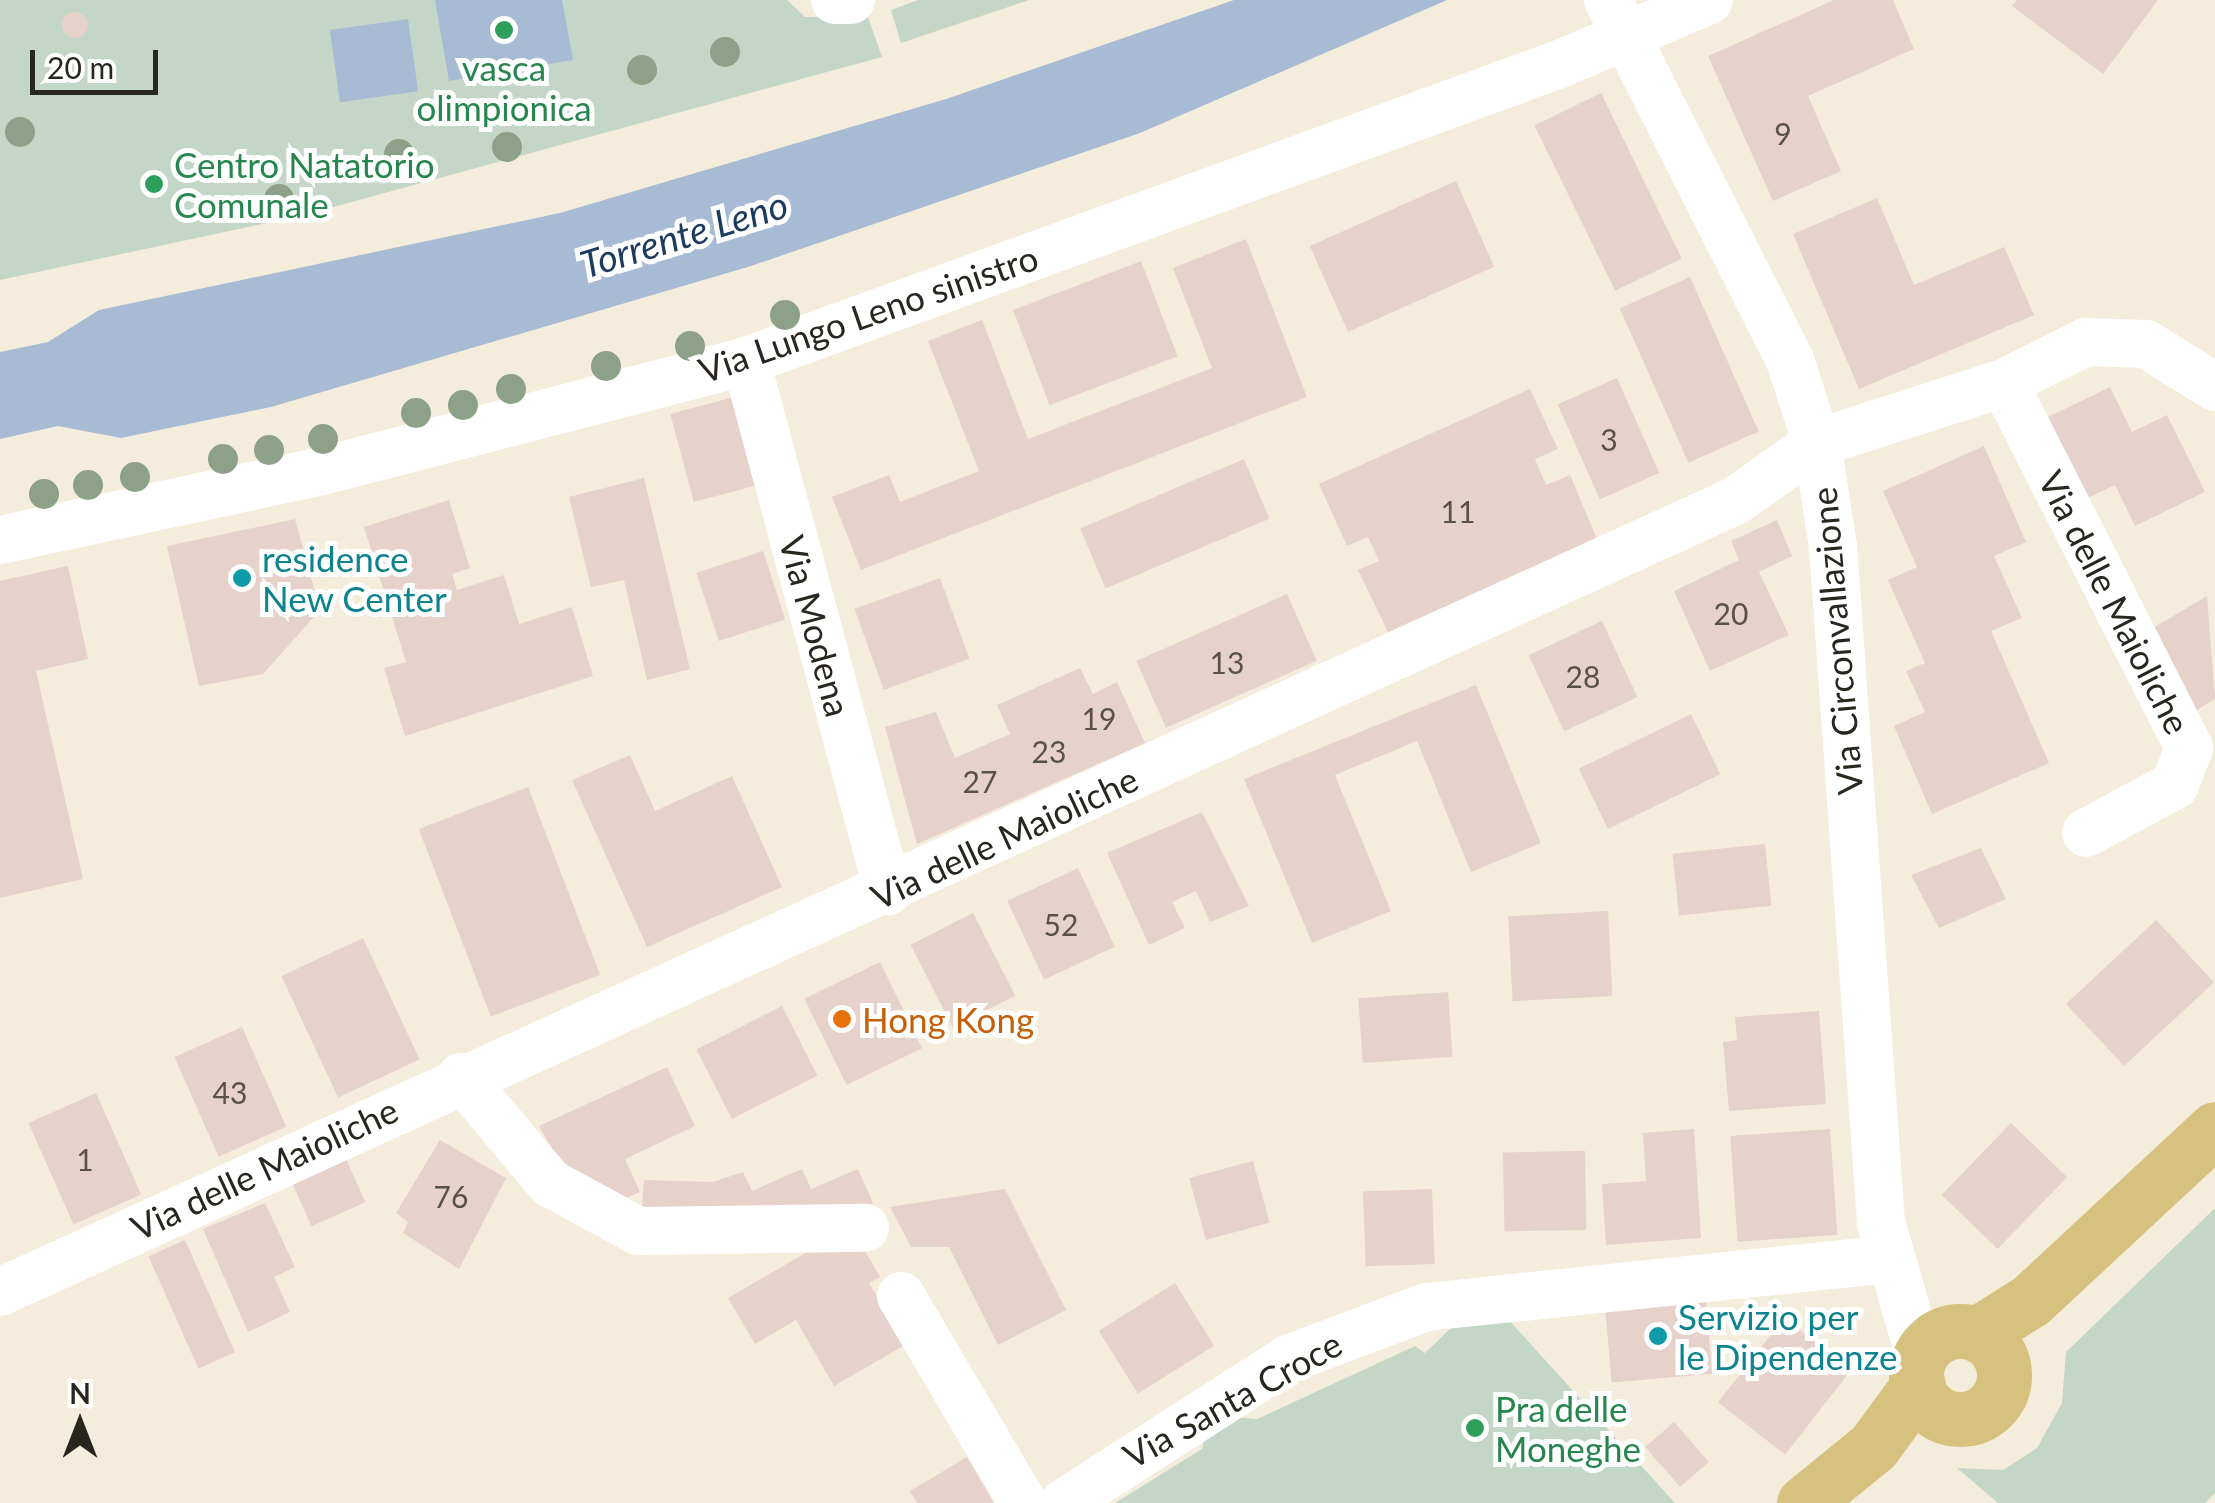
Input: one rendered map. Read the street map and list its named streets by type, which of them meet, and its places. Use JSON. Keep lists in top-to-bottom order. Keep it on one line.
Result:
{"streets":{"street":["Via Lungo Leno sinistro","Via delle Maioliche","Via Modena","Via Circonvallazione","Via Santa Croce"]},"crossings":[["Via Lungo Leno sinistro","Via Modena"],["Via Lungo Leno sinistro","Via Circonvallazione"],["Via delle Maioliche","Via Modena"],["Via delle Maioliche","Via Circonvallazione"],["Via Circonvallazione","Via Santa Croce"]],"water":["Torrente Leno"],"places":["vasca olimpionica","Centro Natatorio Comunale","residence New Center","Hong Kong","Servizio per le Dipendenze","Pra delle Moneghe"],"house_numbers":["9","3","11","20","13","28","19","23","27","52","43","1","76"],"scale_bar":"20 m","north":"top"}
